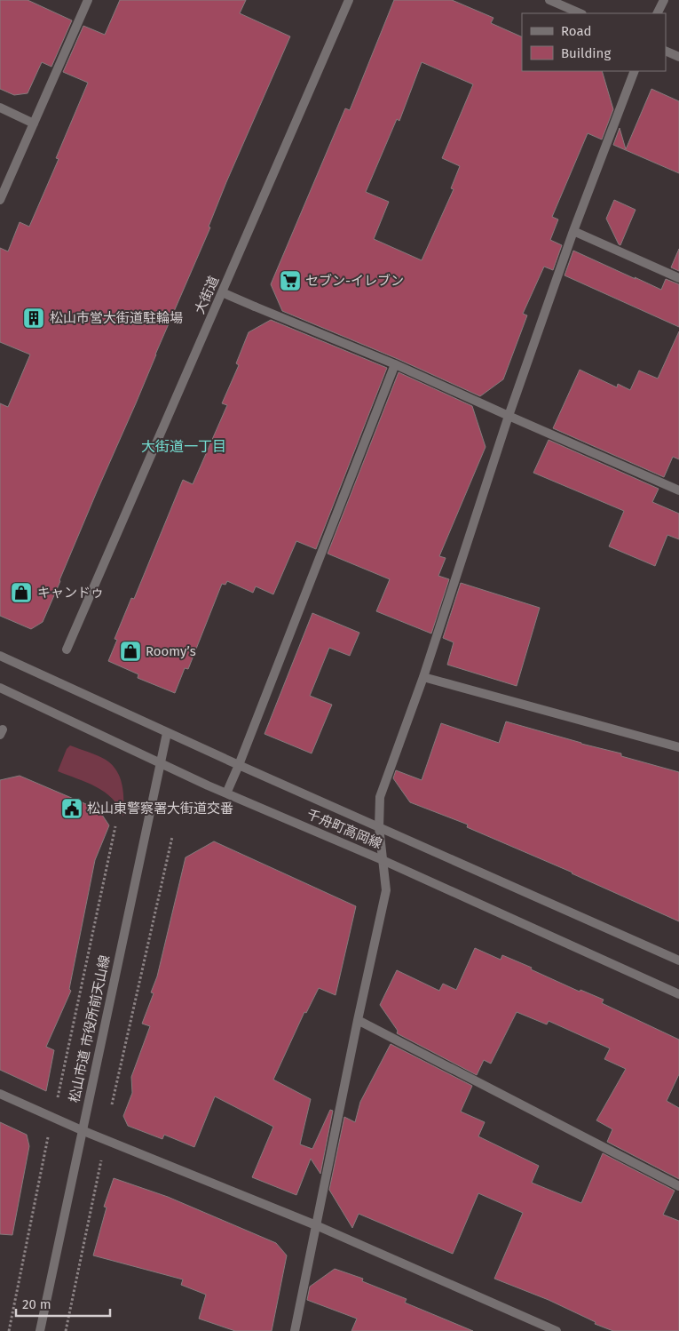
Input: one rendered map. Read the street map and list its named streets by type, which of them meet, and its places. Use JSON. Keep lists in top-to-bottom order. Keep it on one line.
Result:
{"streets":{"street":["大街道","千舟町高岡線","松山市道 市役所前天山線"]},"crossings":[["千舟町高岡線","松山市道 市役所前天山線"]],"districts":["大街道一丁目"],"places":{"supermarket":["セブン-イレブン"],"building":["松山市営大街道駐輪場"],"shop":["キャンドゥ","Roomy’s"],"public building":["松山東警察署大街道交番"]},"legend":["Road","Building"],"scale_bar":"20 m"}
